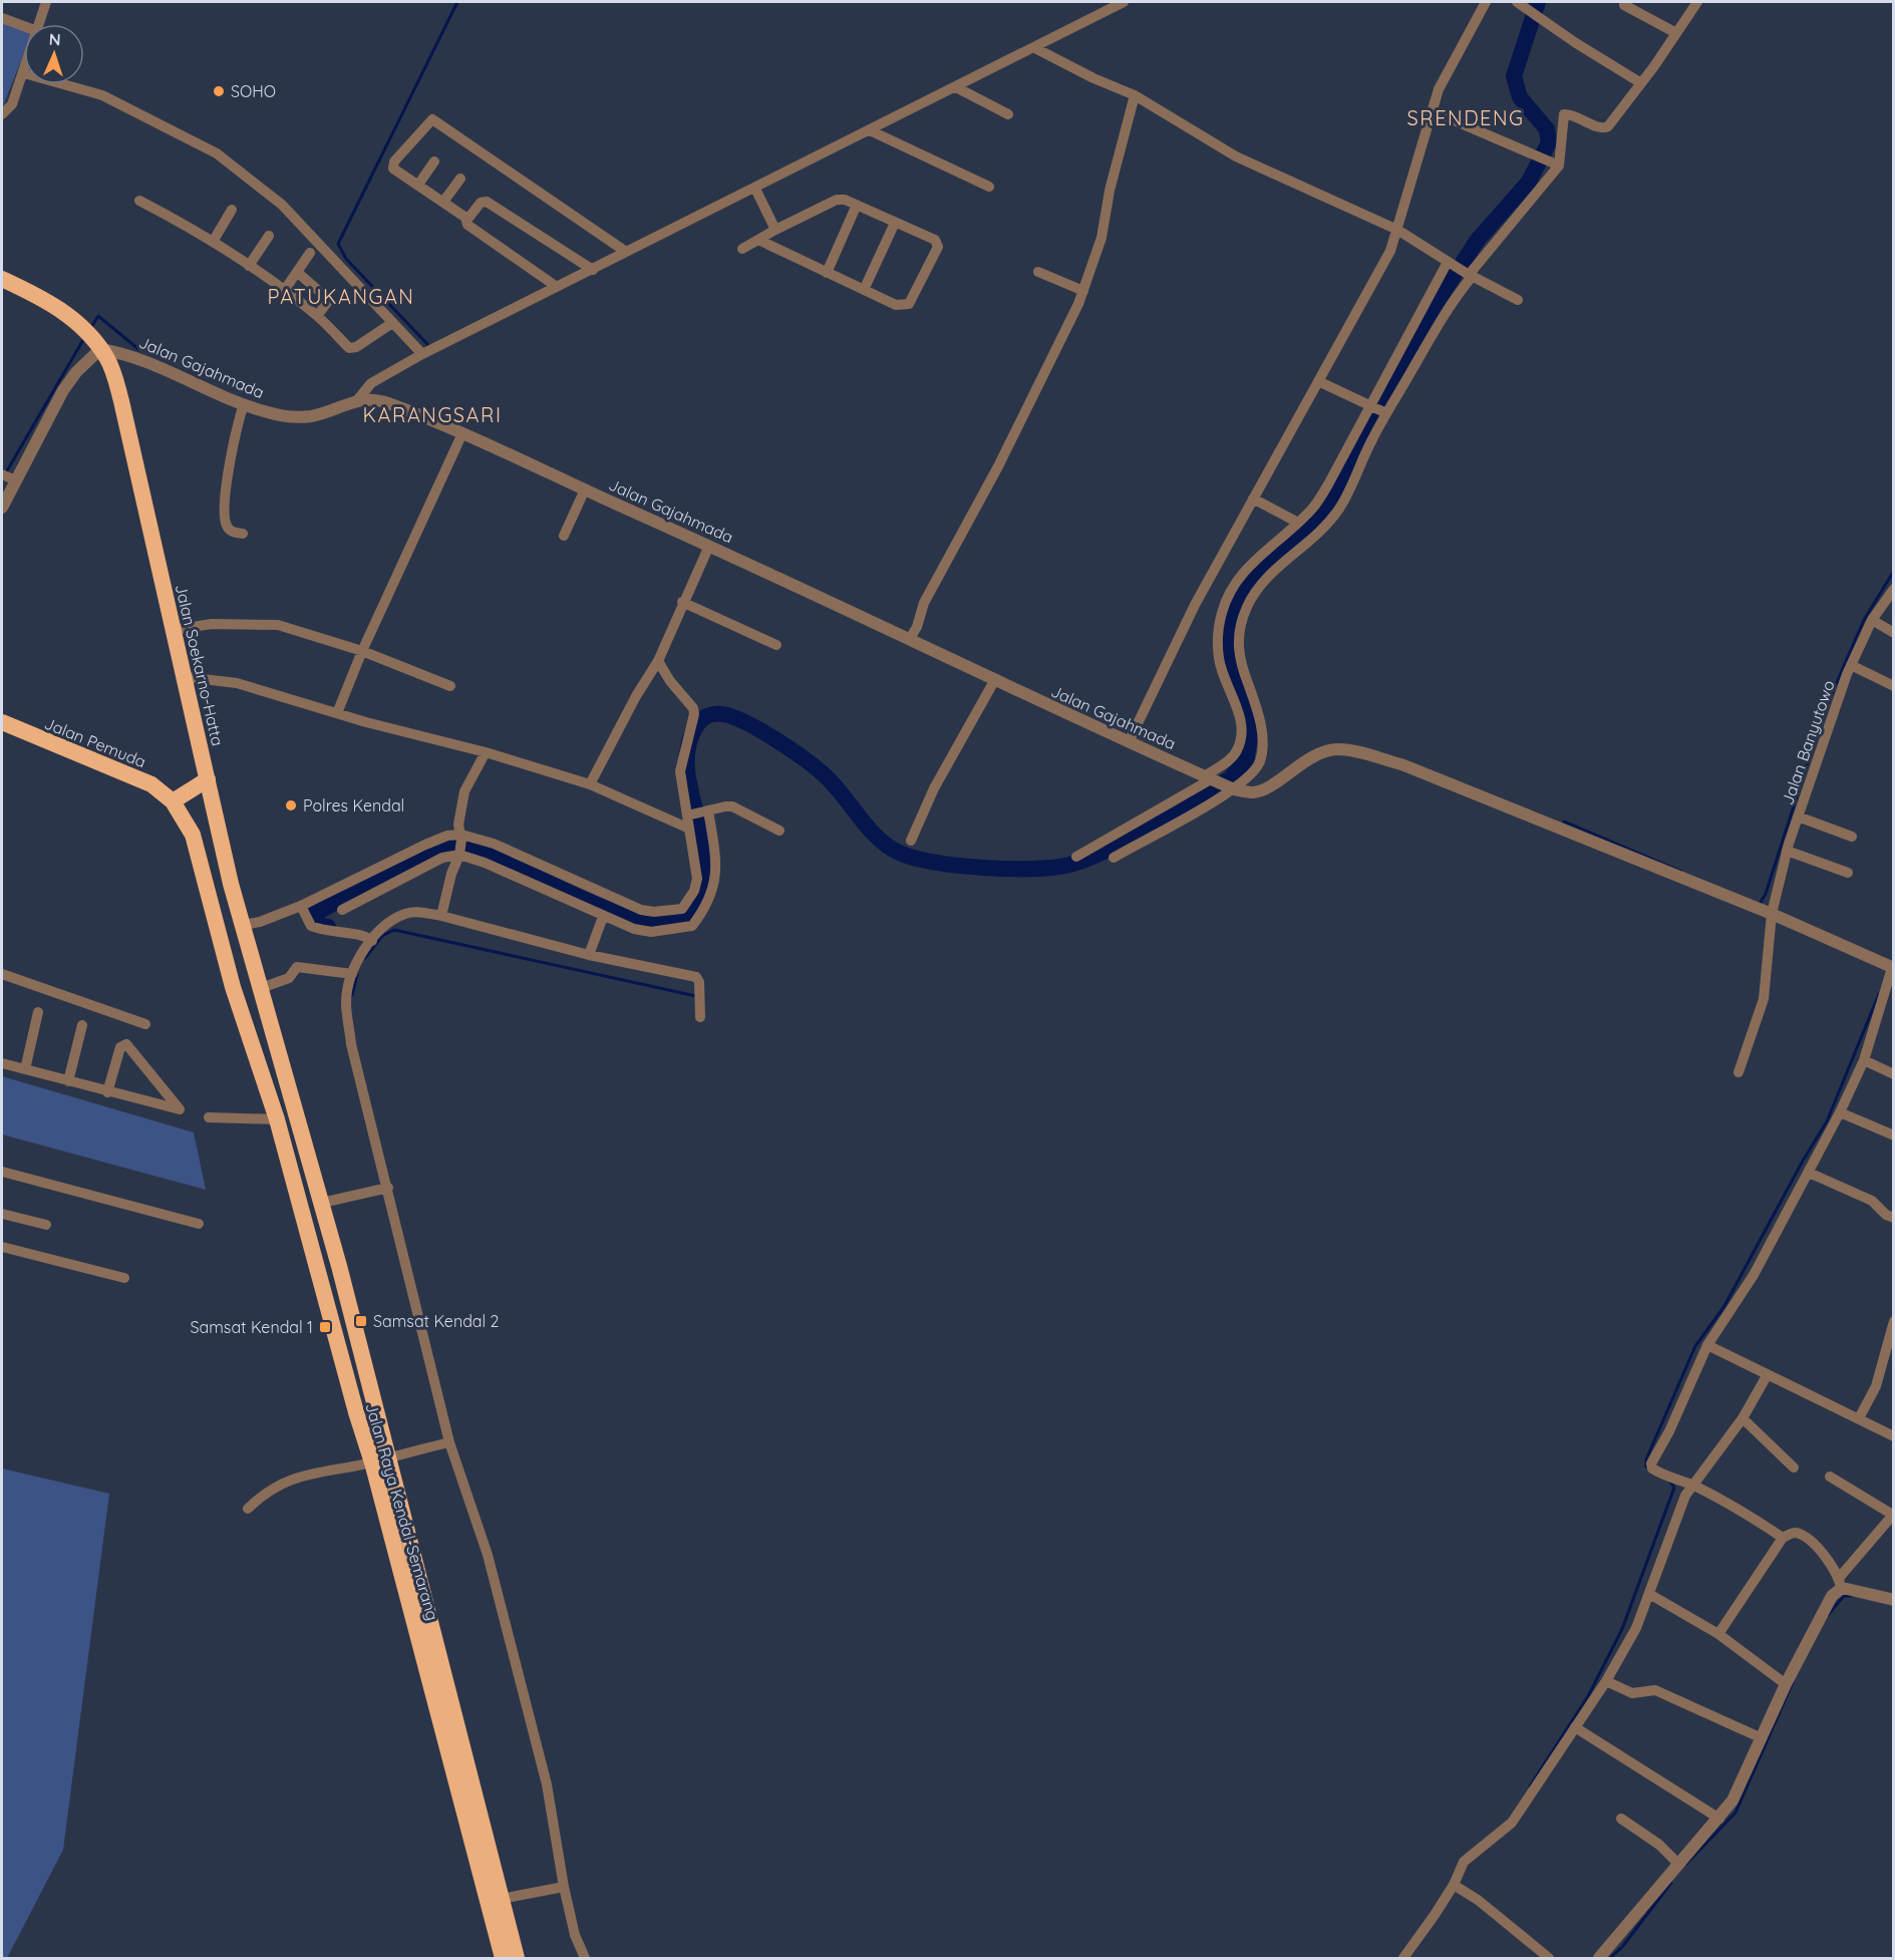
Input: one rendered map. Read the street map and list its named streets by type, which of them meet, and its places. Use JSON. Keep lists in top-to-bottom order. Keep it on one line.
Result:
{"streets":{"highway":["Jalan Soekarno-Hatta","Jalan Pemuda","Jalan Raya Kendal-Semarang"],"street":["Jalan Gajahmada","Jalan Banyutowo"]},"crossings":[["Jalan Gajahmada","Jalan Soekarno-Hatta"],["Jalan Soekarno-Hatta","Jalan Raya Kendal-Semarang"],["Jalan Pemuda","Jalan Raya Kendal-Semarang"]],"districts":["SRENDENG","PATUKANGAN","KARANGSARI"],"places":{"other":["SOHO","Polres Kendal"],"transit":["Samsat Kendal 2","Samsat Kendal 1"]},"north":"top"}
